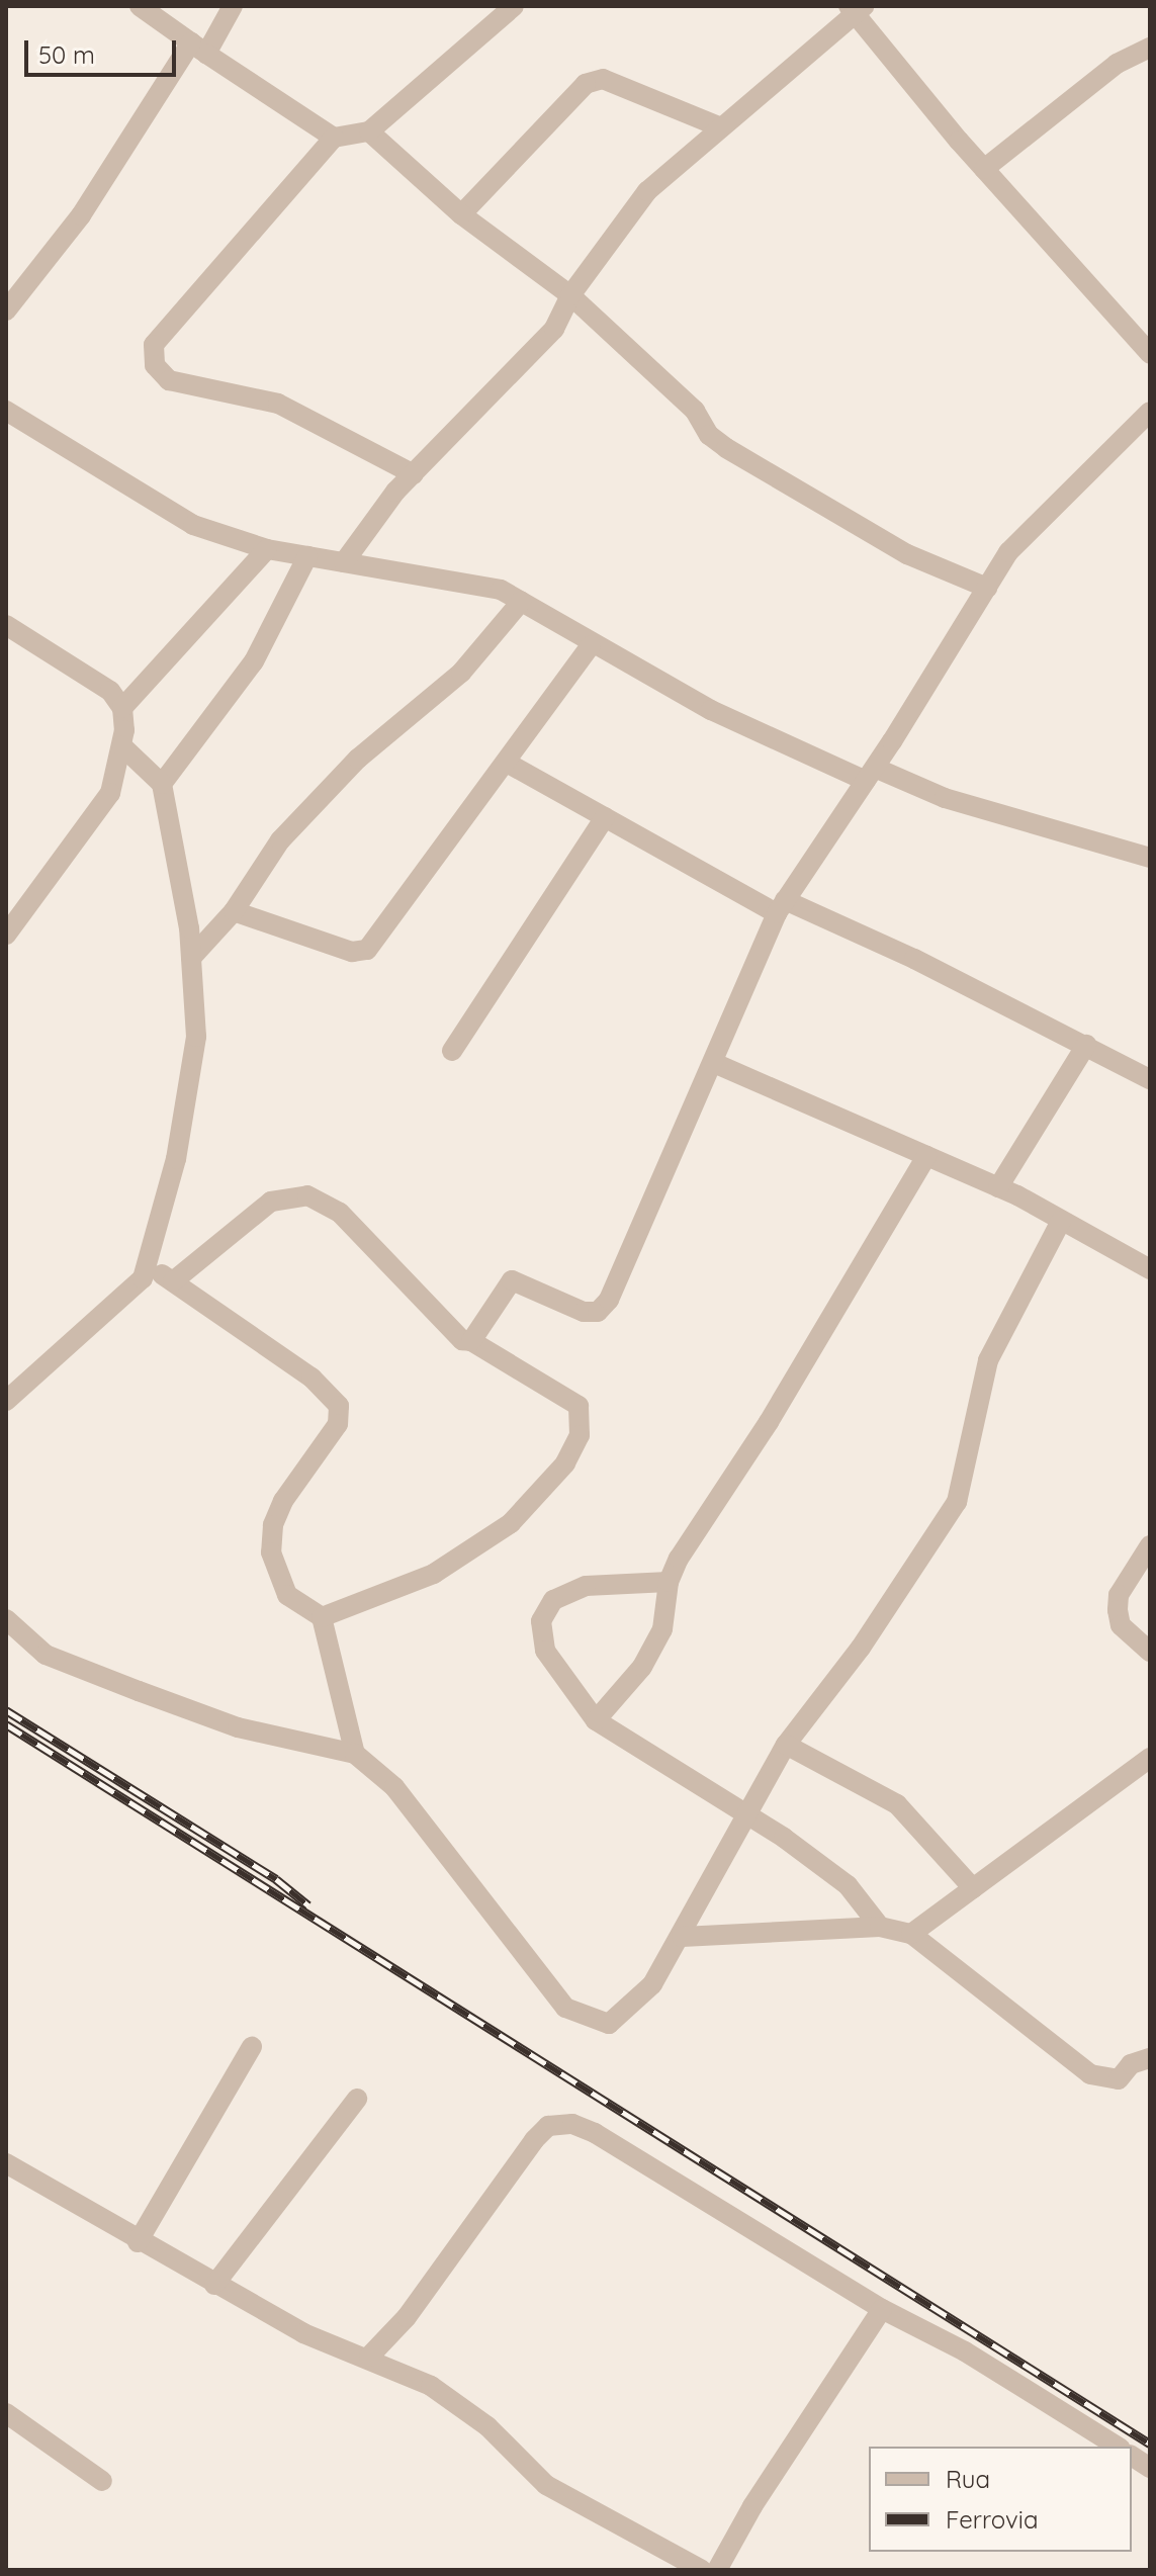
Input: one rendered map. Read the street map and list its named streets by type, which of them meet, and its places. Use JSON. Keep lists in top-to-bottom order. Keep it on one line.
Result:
{"legend":["Rua","Ferrovia"],"scale_bar":"50 m"}
